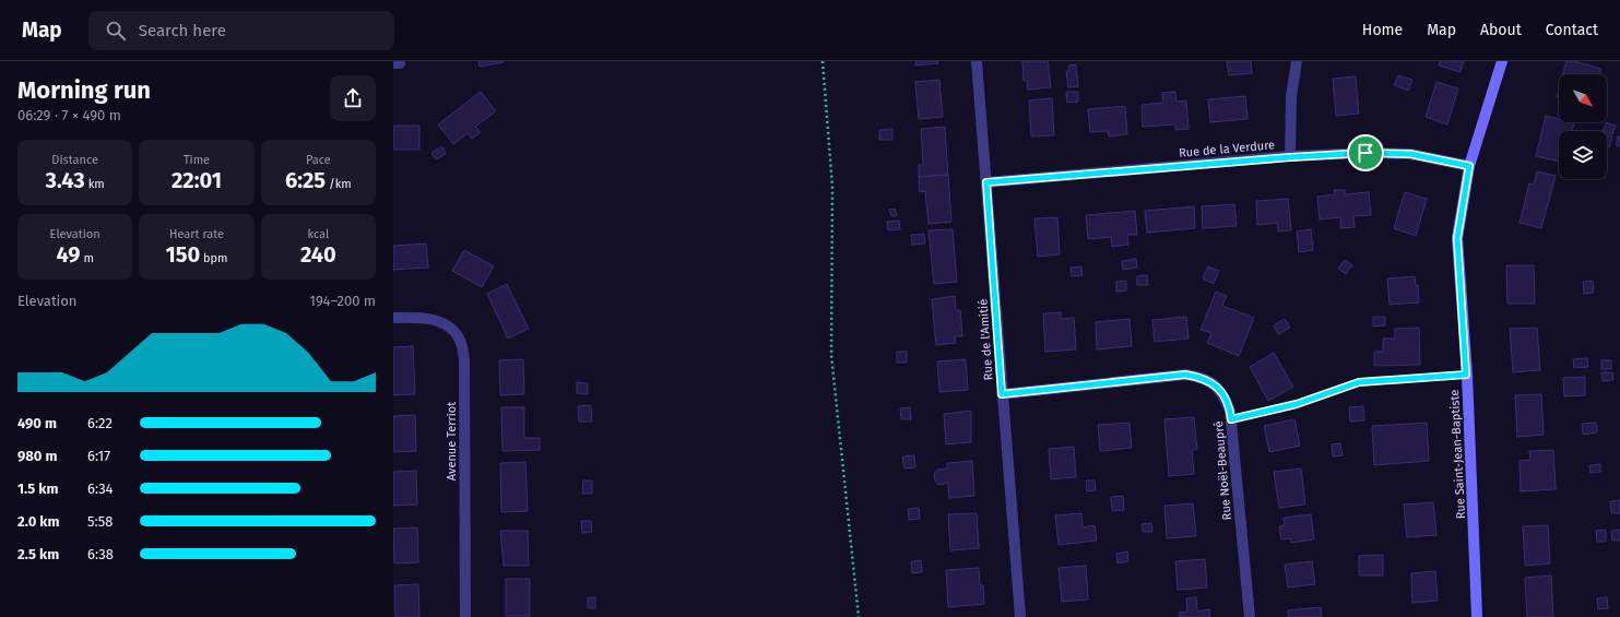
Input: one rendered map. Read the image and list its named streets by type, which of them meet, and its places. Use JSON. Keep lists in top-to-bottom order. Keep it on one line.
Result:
{"streets":{"street":["Rue de la Verdure","Rue de l'Amitié","Avenue Terriot","Rue Saint-Jean-Baptiste","Rue Noël-Beaupré"]},"crossings":[["Rue de la Verdure","Rue de l'Amitié"],["Rue de la Verdure","Rue Saint-Jean-Baptiste"],["Rue de l'Amitié","Rue Noël-Beaupré"]],"north":"bottom right","page":{"header":"Map","search":"Search here","nav":["Home","Map","About","Contact"],"heading":["Morning run","06:29 · 7 × 490 m"],"stats":[["Distance","3.43 km"],["Time","22:01"],["Pace","6:25 /km"],["Elevation","49 m"],["Heart rate","150 bpm"],["kcal","240"]],"chart":["Elevation","194–200 m"],"list":[{"name":"490 m","note":"6:22"},{"name":"980 m","note":"6:17"},{"name":"1.5 km","note":"6:34"},{"name":"2.0 km","note":"5:58"},{"name":"2.5 km","note":"6:38"}]}}
